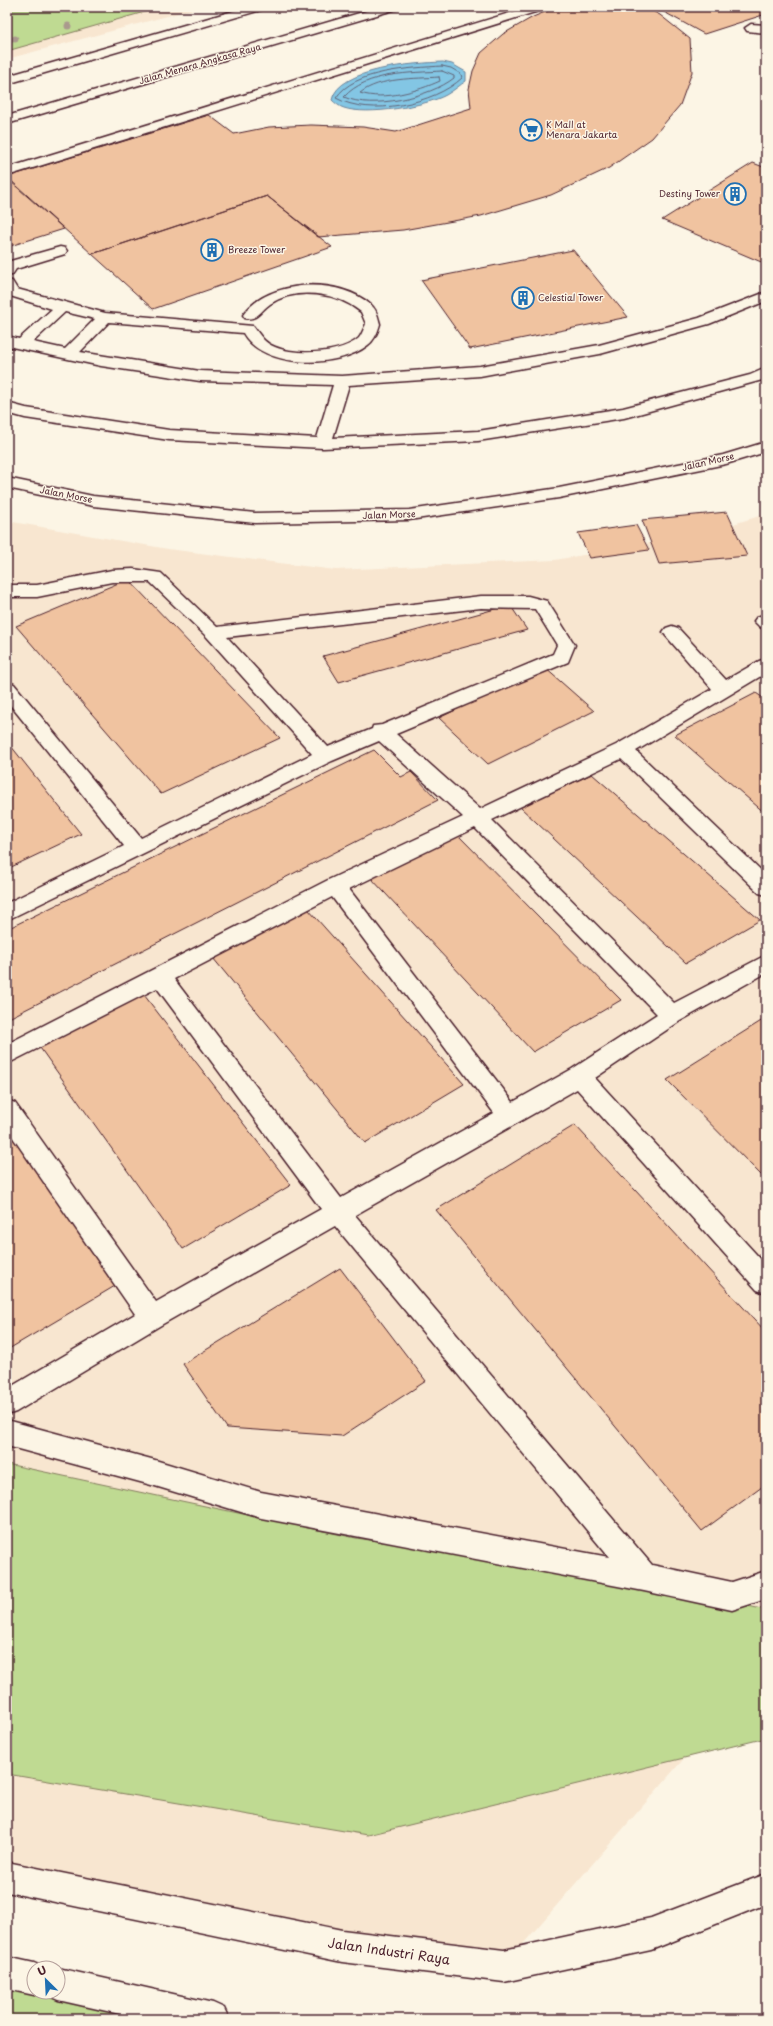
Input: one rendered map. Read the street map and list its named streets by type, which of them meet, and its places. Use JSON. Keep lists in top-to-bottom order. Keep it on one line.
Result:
{"streets":{"street":["Jalan Menara Angkasa Raya","Jalan Morse","Jalan Industri Raya"]},"places":{"supermarket":["K Mall at Menara Jakarta"],"building":["Destiny Tower","Breeze Tower","Celestial Tower"]},"north":"top left"}
